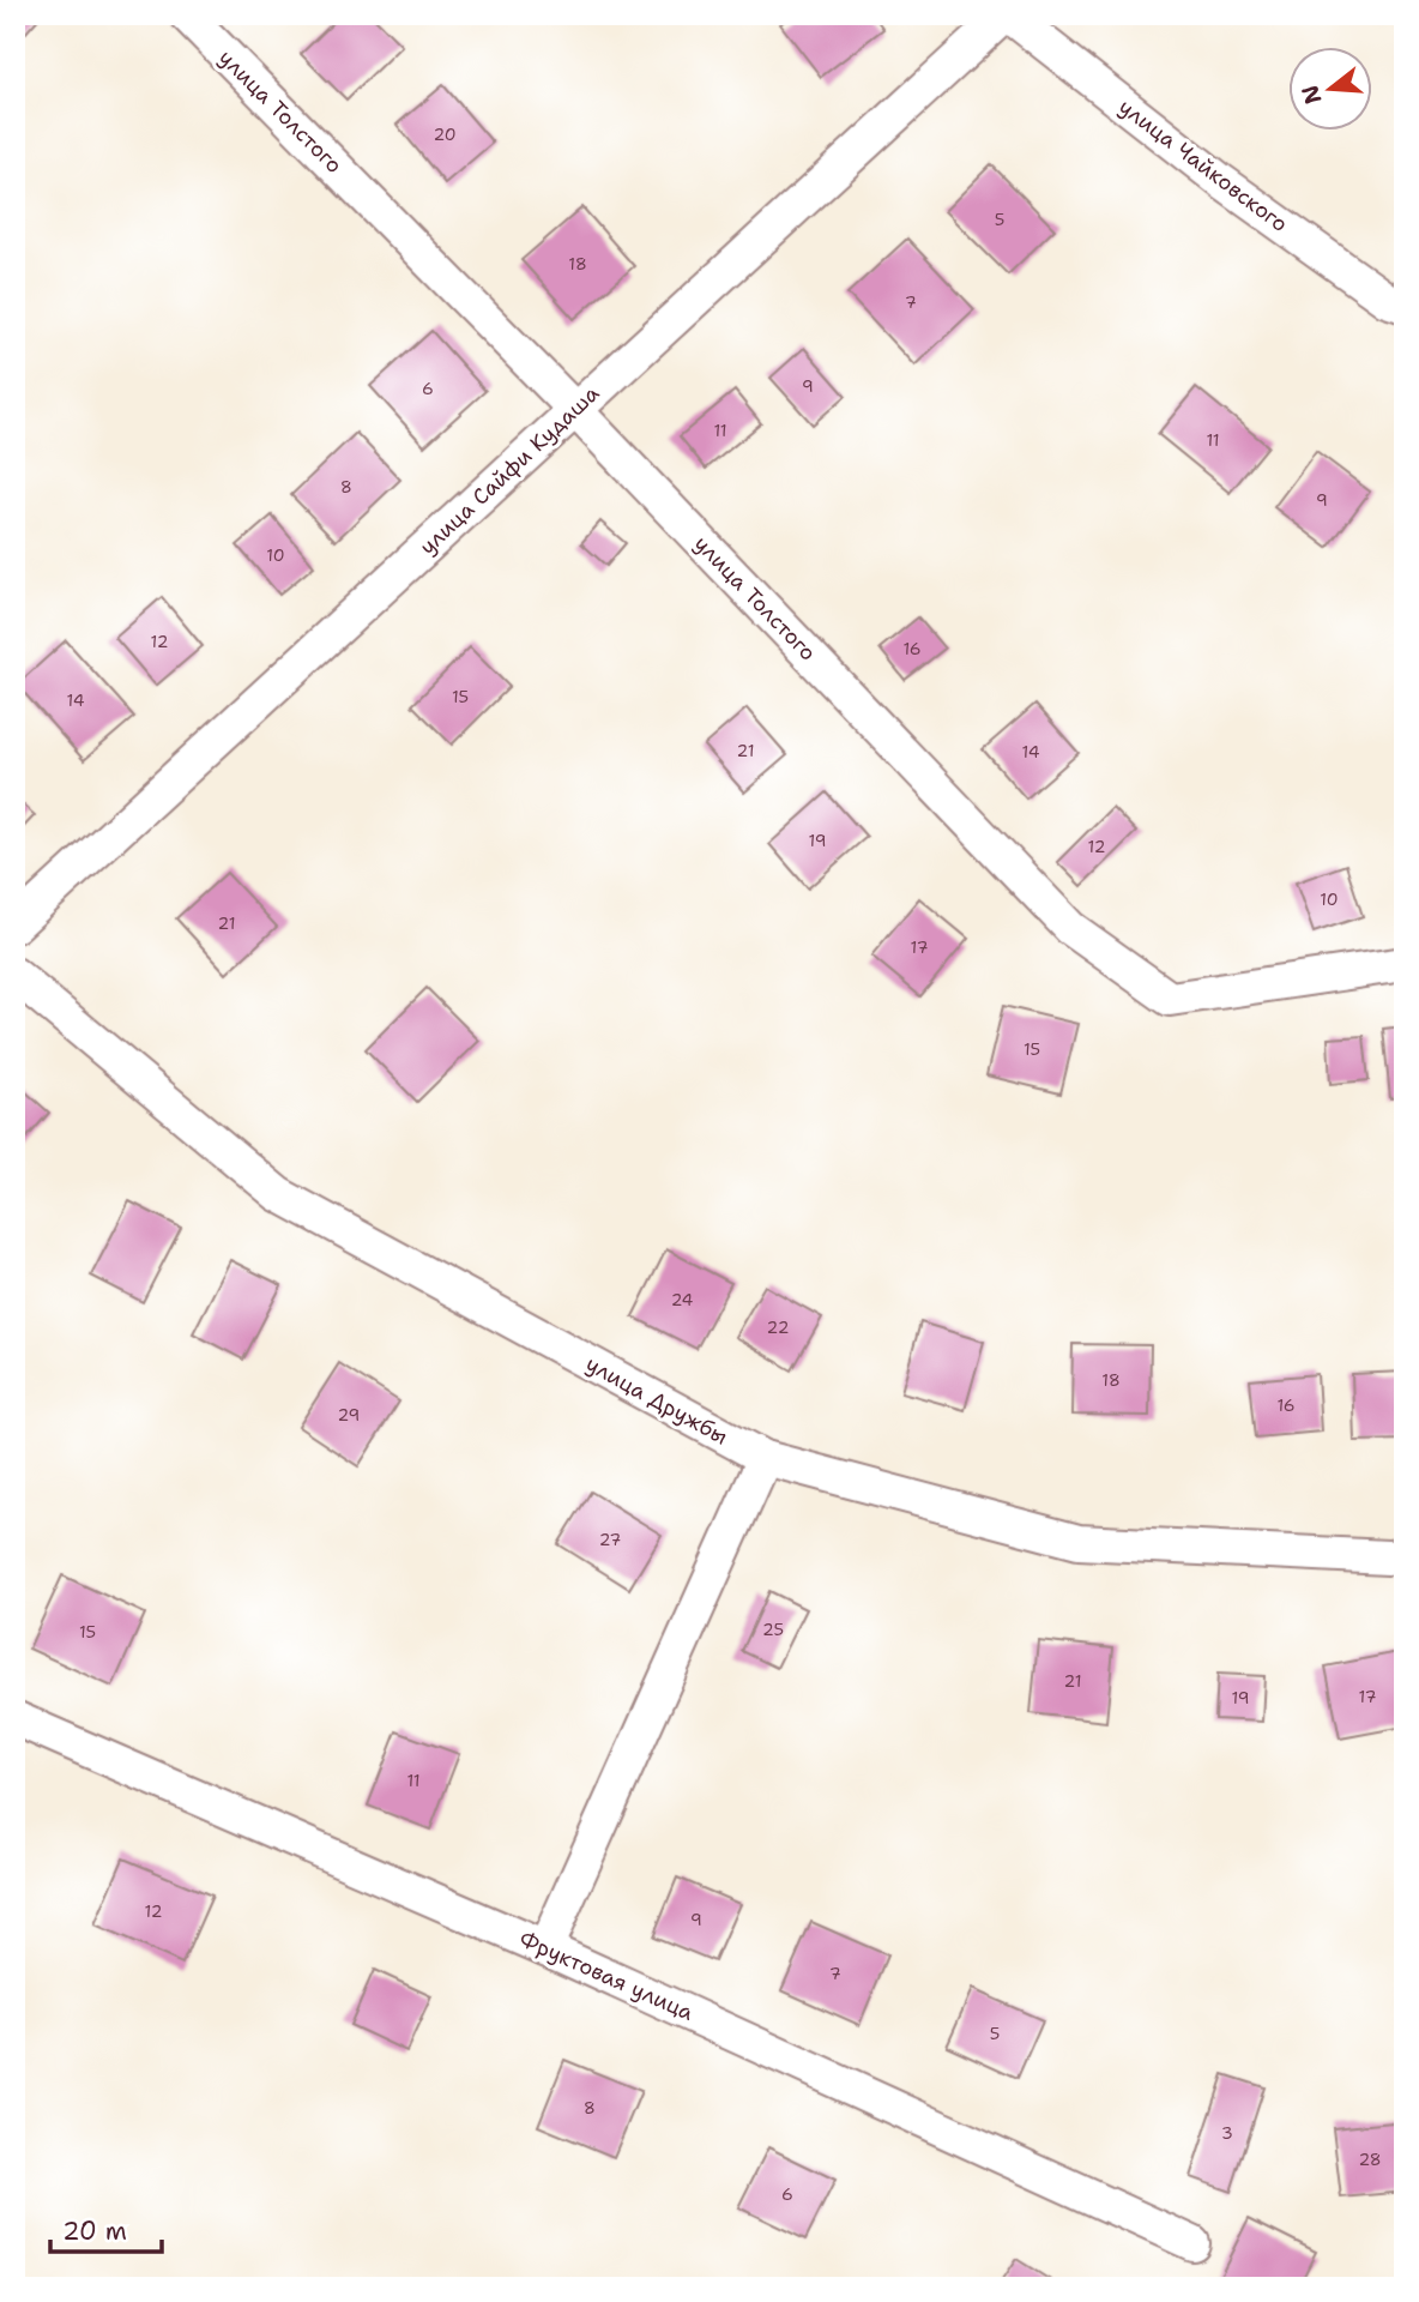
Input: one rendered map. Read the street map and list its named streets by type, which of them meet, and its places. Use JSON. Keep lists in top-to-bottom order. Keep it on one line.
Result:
{"streets":{"street":["улица Толстого","улица Чайковского","улица Сайфи Кудаша","улица Дружбы","Фруктовая улица"]},"crossings":[["улица Толстого","улица Сайфи Кудаша"],["улица Чайковского","улица Сайфи Кудаша"]],"house_numbers":["20","5","18","7","9","6","11","11","8","9","10","12","16","15","14","21","14","19","12","10","21","17","15","24","22","18","16","29","27","25","15","21","17","19","11","12","9","7","5","8","3","28","6"],"scale_bar":"20 m","north":"left"}
